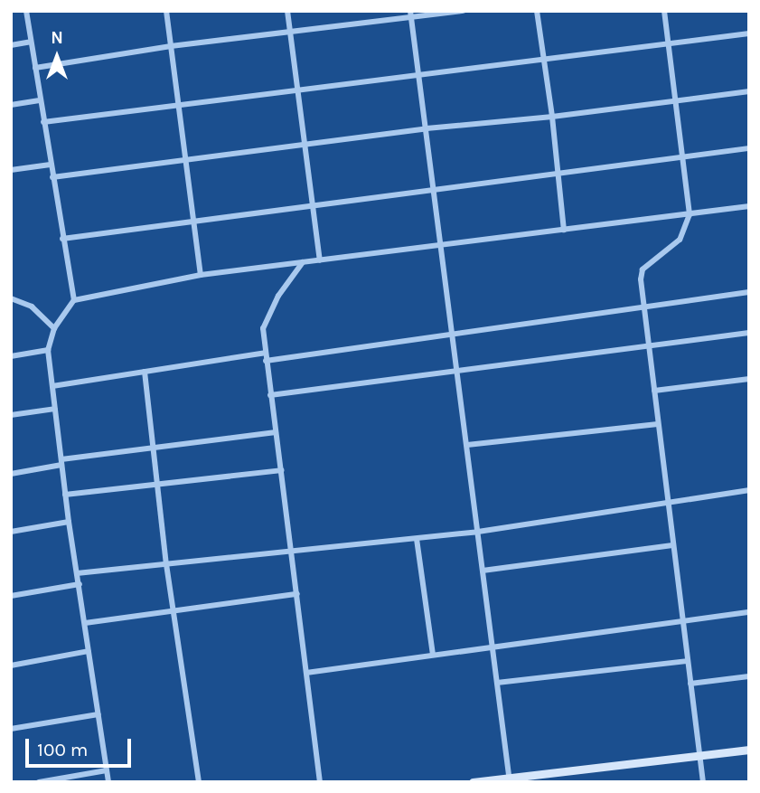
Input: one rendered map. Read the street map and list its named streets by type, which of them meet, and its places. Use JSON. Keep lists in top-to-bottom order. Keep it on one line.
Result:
{"scale_bar":"100 m","north":"top"}
